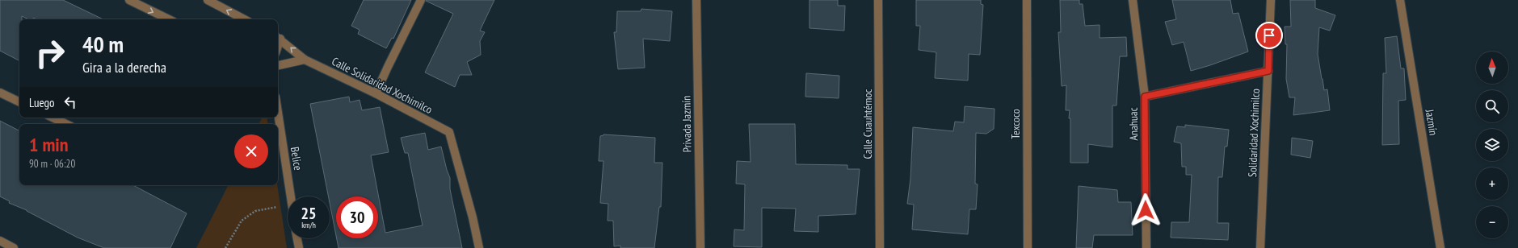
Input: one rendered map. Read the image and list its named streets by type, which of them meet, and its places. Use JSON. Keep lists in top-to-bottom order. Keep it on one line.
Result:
{"streets":{"street":["Calle Solidaridad Xochimilco","Jazmín","Privada Jazmín","Calle Cuauhtémoc","Texcoco","Anahuac","Solidaridad Xochimilco","Belice"]},"north":"top","page":{"turn":["40 m","Gira a la derecha"],"map_buttons":["+","−"],"then":"Luego","heading":["1 min","90 m · 06:20"],"speed":"25 km/h","limit":"30"}}
